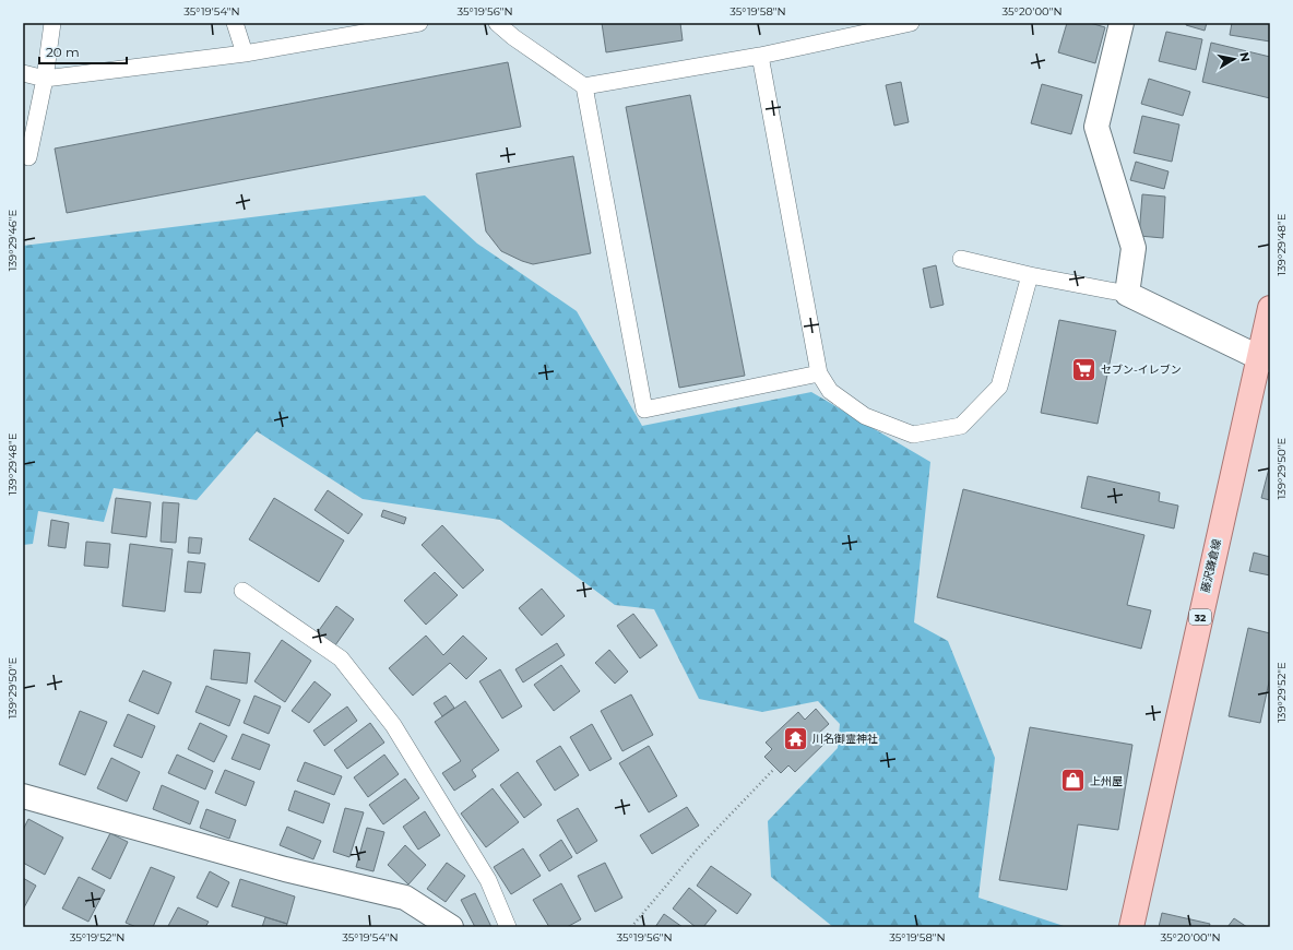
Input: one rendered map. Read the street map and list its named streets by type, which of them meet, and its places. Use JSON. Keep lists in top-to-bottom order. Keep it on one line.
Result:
{"streets":{"main road":["藤沢鎌倉線","32"]},"places":{"supermarket":["セブン-イレブン"],"temple":["川名御霊神社"],"shop":["上州屋"]},"scale_bar":"20 m","north":"right","coordinates":["35°19'54\"N","35°19'56\"N","35°19'58\"N","35°20'00\"N","139°29'46\"E","139°29'48\"E","139°29'50\"E","139°29'52\"E","35°19'52\"N"]}
